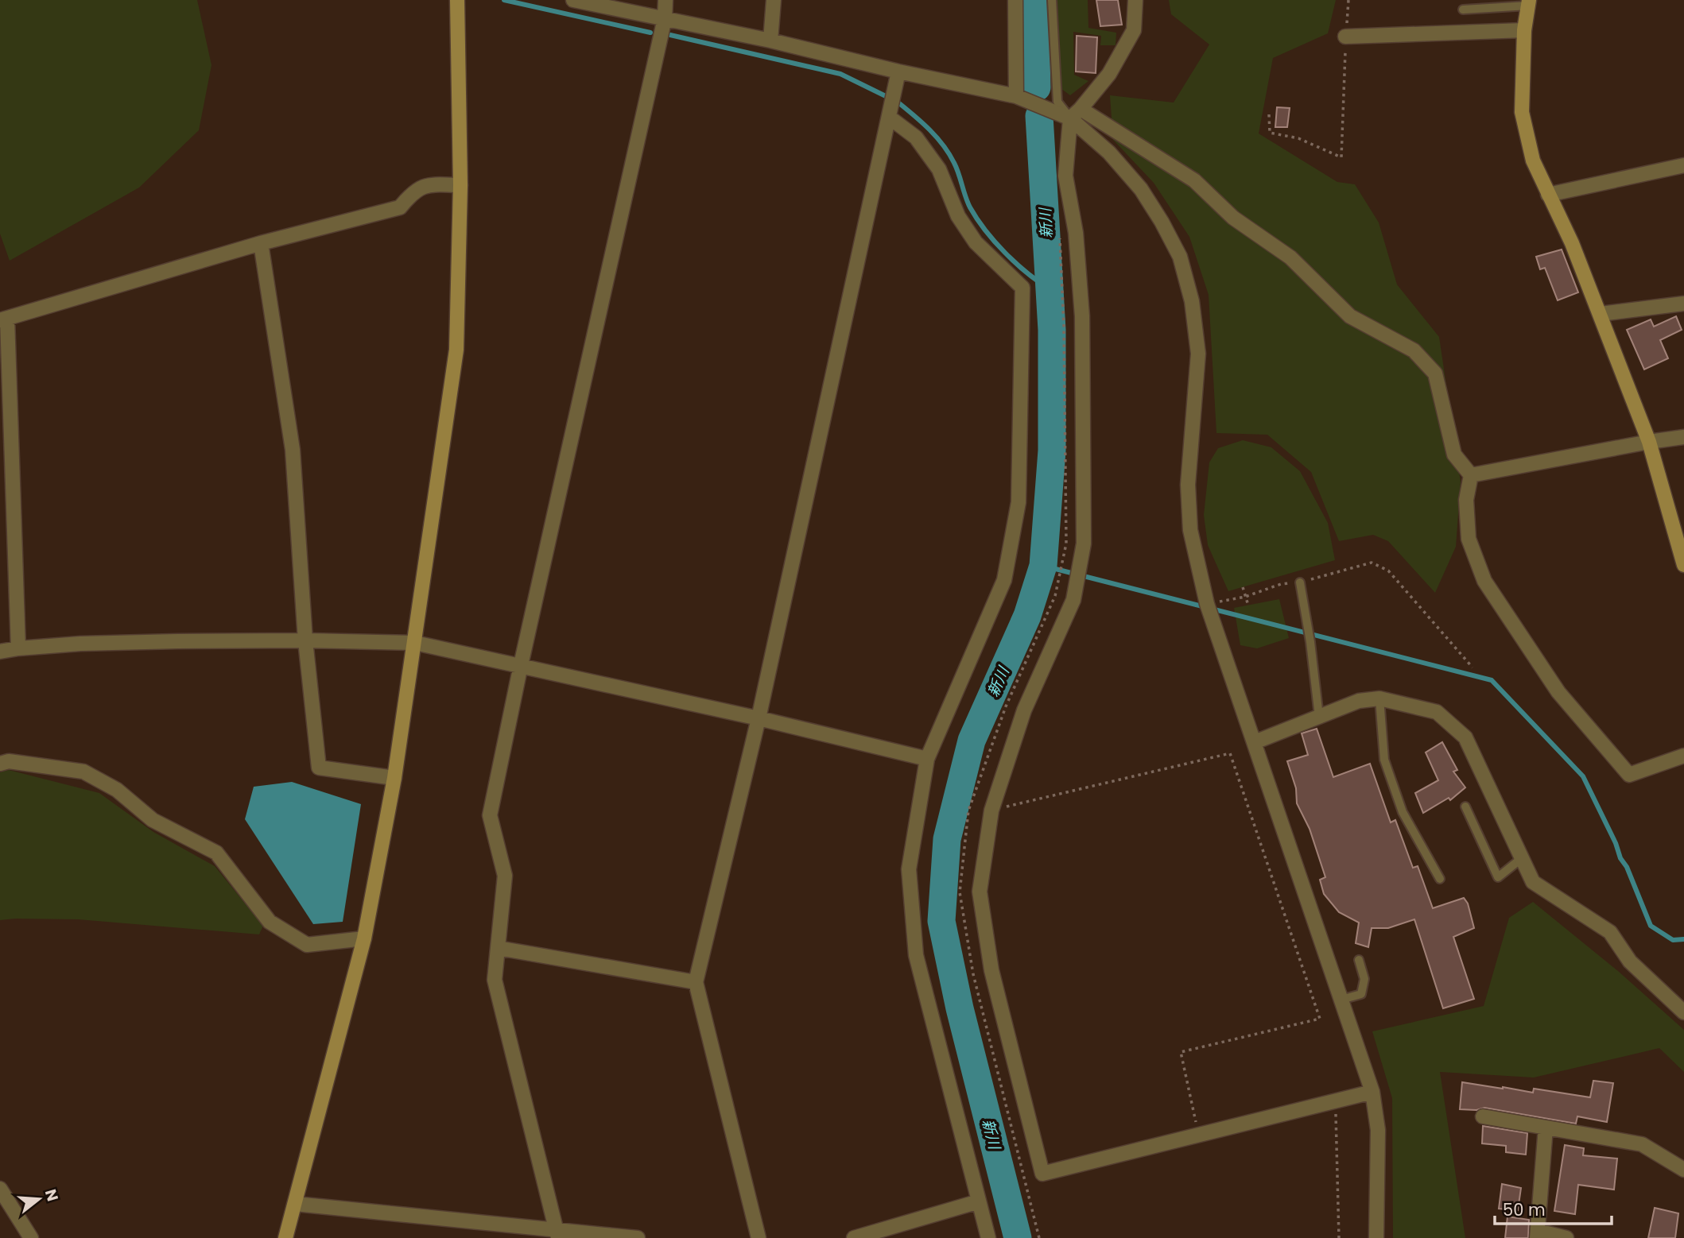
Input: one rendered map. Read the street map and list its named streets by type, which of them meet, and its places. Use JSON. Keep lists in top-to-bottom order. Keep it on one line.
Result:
{"water":["新川"],"scale_bar":"50 m","north":"right"}
